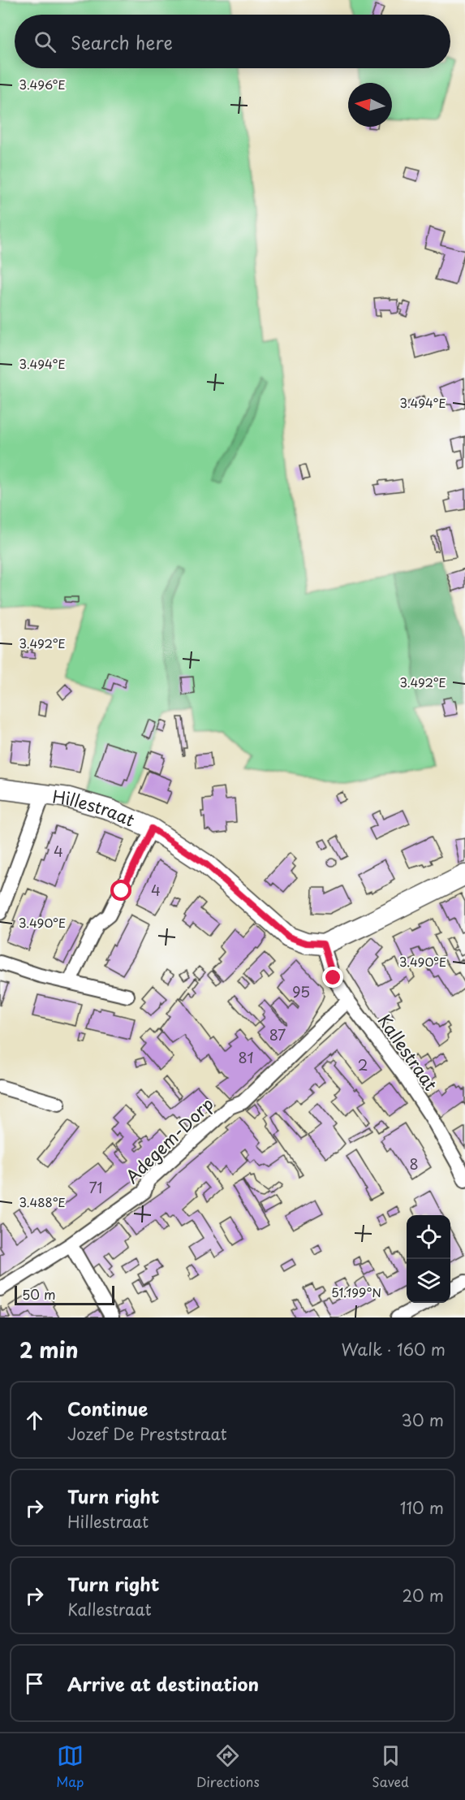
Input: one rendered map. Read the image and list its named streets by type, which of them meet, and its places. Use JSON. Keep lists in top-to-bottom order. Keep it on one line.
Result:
{"streets":{"street":["Hillestraat","Kallestraat","Adegem-Dorp"]},"crossings":[["Hillestraat","Kallestraat"],["Kallestraat","Adegem-Dorp"]],"house_numbers":["4","4","95","87","81","2","8","71"],"scale_bar":"50 m","north":"left","page":{"search":"Search here","scale":"50 m","heading":["2 min","Walk · 160 m"],"list":[["Continue","Jozef De Preststraat","30 m"],["Turn right","Hillestraat","110 m"],["Turn right","Kallestraat","20 m"],"Arrive at destination"],"nav":["Map","Directions","Saved"]},"coordinates":["3.496°E","3.494°E","3.492°E","3.490°E","3.488°E","51.199°N"]}
